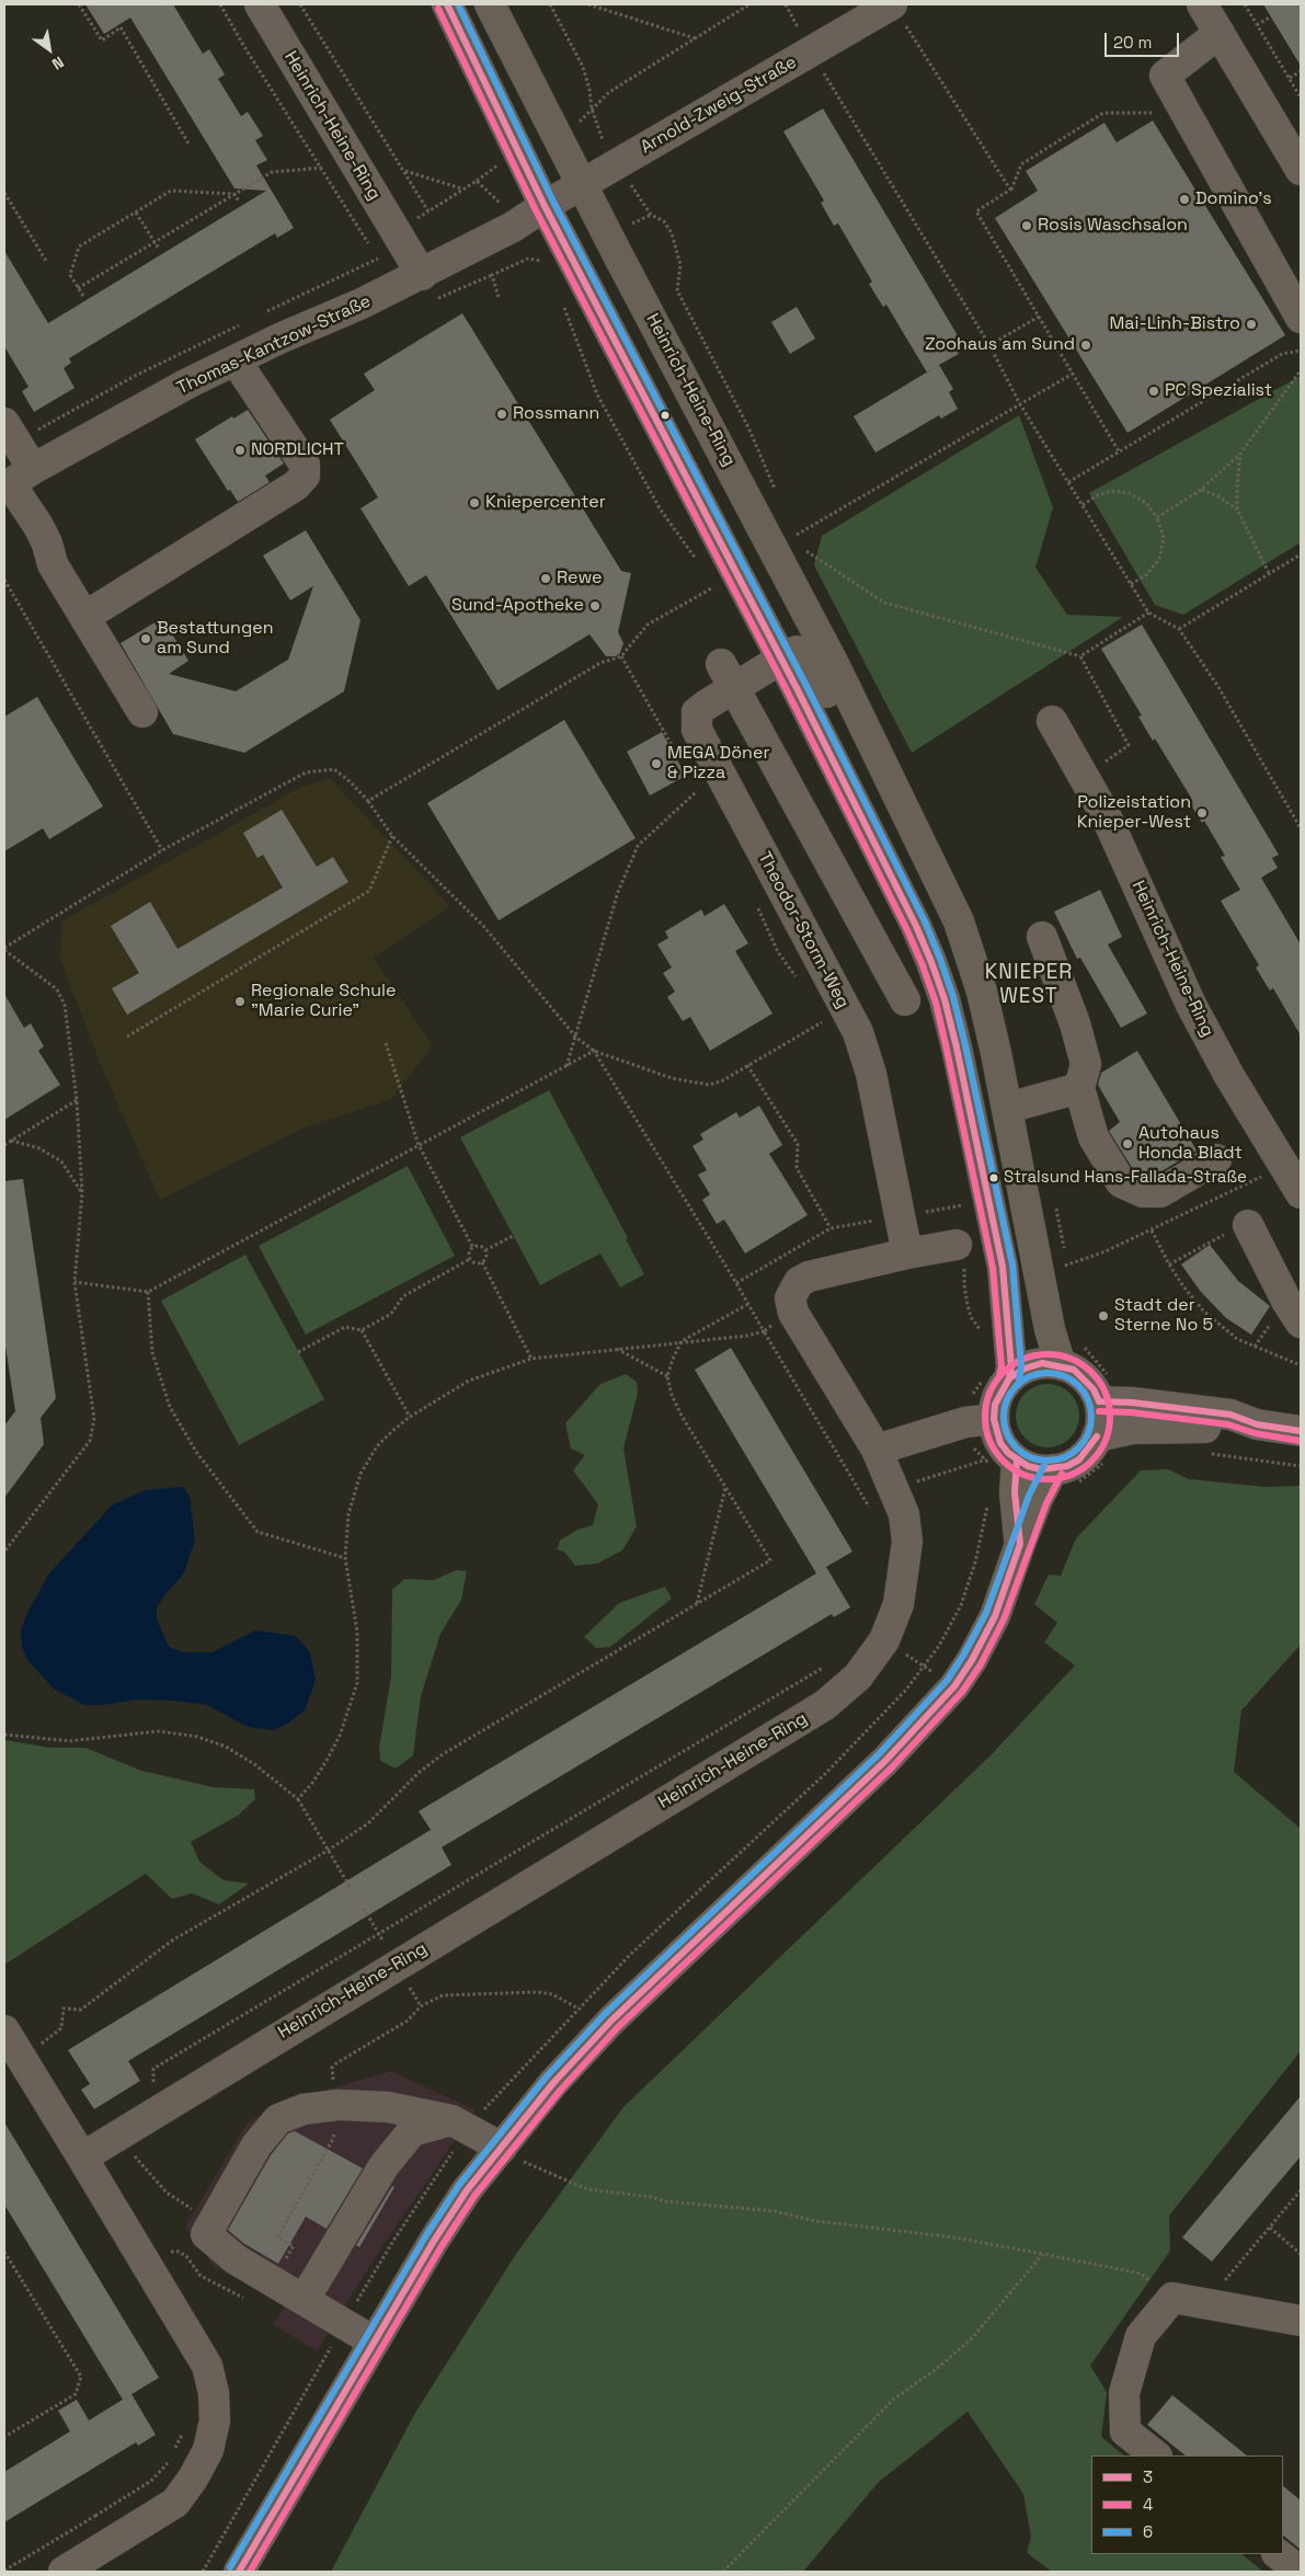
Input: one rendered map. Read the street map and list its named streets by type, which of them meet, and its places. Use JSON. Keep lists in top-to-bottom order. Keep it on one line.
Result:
{"streets":{"main road":["Heinrich-Heine-Ring"],"street":["Arnold-Zweig-Straße","Thomas-Kantzow-Straße","Theodor-Storm-Weg"]},"crossings":[["Arnold-Zweig-Straße","Heinrich-Heine-Ring"],["Arnold-Zweig-Straße","Thomas-Kantzow-Straße"],["Heinrich-Heine-Ring","Thomas-Kantzow-Straße"],["Heinrich-Heine-Ring","Theodor-Storm-Weg"]],"districts":["KNIEPER WEST"],"places":["Domino's","Rosis Waschsalon","Mai-Linh-Bistro","Zoohaus am Sund","PC Spezialist","Rossmann","NORDLICHT","Kniepercenter","Rewe","Sund-Apotheke","Bestattungen am Sund","MEGA Döner & Pizza","Polizeistation Knieper-West","Regionale Schule \"Marie Curie\"","Autohaus Honda Bladt","Stralsund Hans-Fallada-Straße","Stadt der Sterne No 5"],"lines":["transit line 3","transit line 6","transit line 4"],"legend":["3","4","6"],"scale_bar":"20 m","north":"bottom right"}
